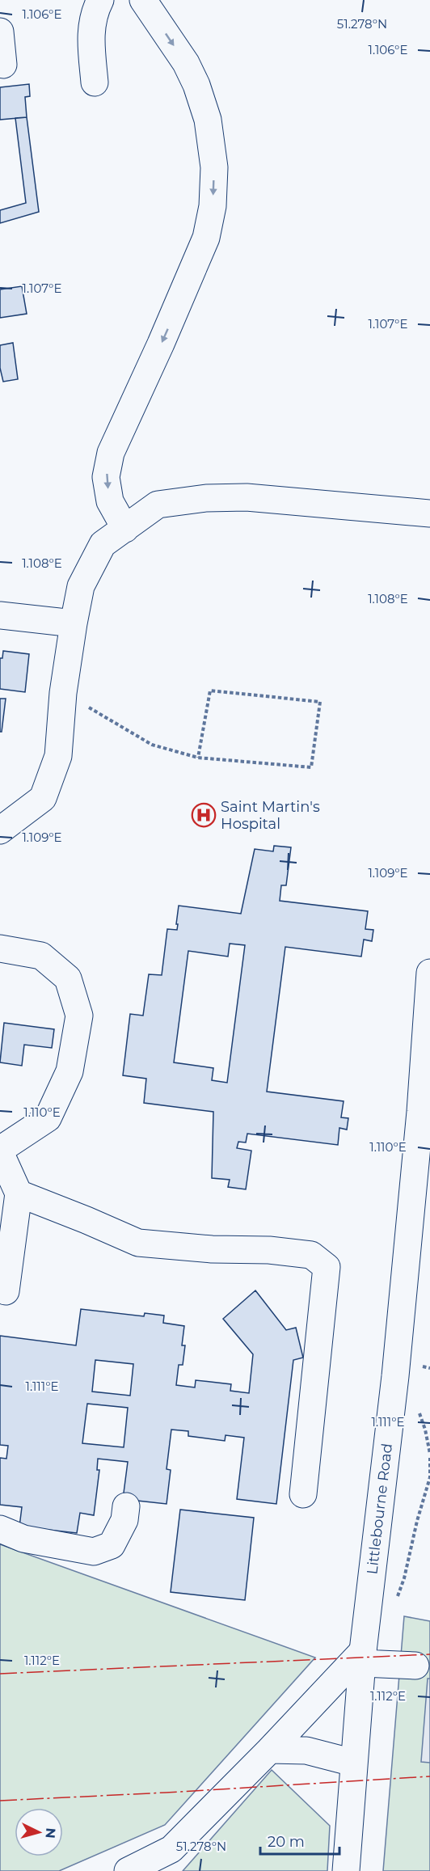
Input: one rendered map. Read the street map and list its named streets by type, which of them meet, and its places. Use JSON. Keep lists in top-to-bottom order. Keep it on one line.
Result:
{"streets":{"main road":["Littlebourne Road"]},"places":{"hospital":["Saint Martin's Hospital"]},"scale_bar":"20 m","north":"right","coordinates":["1.106°E","51.278°N","1.107°E","1.108°E","1.109°E","1.110°E","1.111°E","1.112°E"]}
